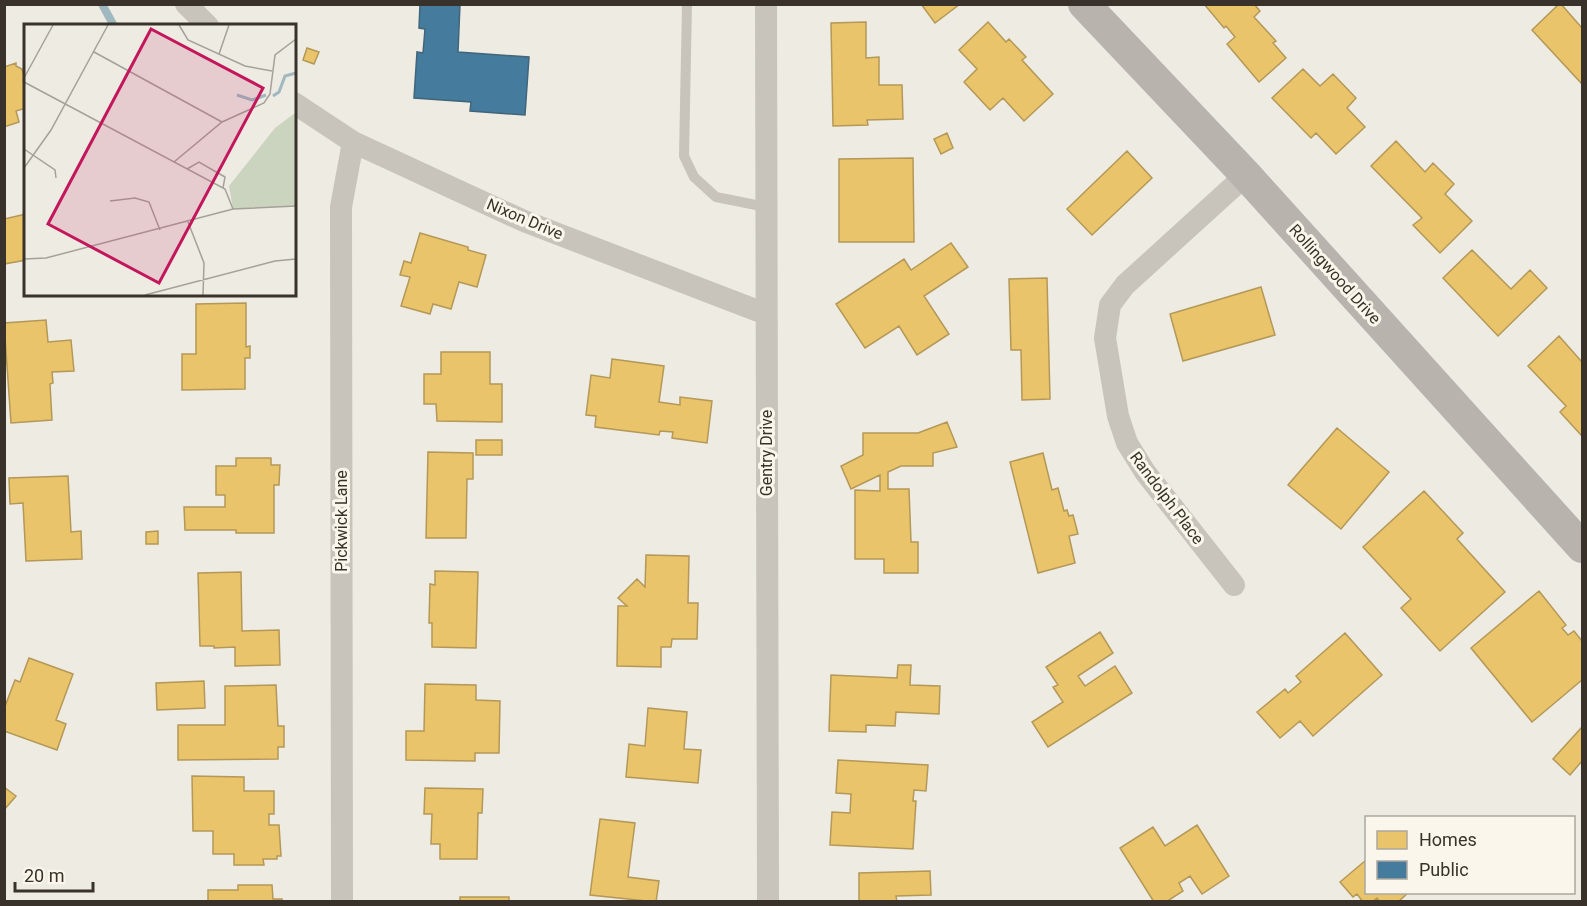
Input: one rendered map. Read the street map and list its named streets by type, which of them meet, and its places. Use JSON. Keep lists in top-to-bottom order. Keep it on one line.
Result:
{"streets":{"street":["Nixon Drive","Rollingwood Drive","Gentry Drive","Randolph Place","Pickwick Lane"]},"crossings":[["Nixon Drive","Gentry Drive"],["Nixon Drive","Pickwick Lane"],["Rollingwood Drive","Randolph Place"]],"legend":["Homes","Public"],"scale_bar":"20 m"}
